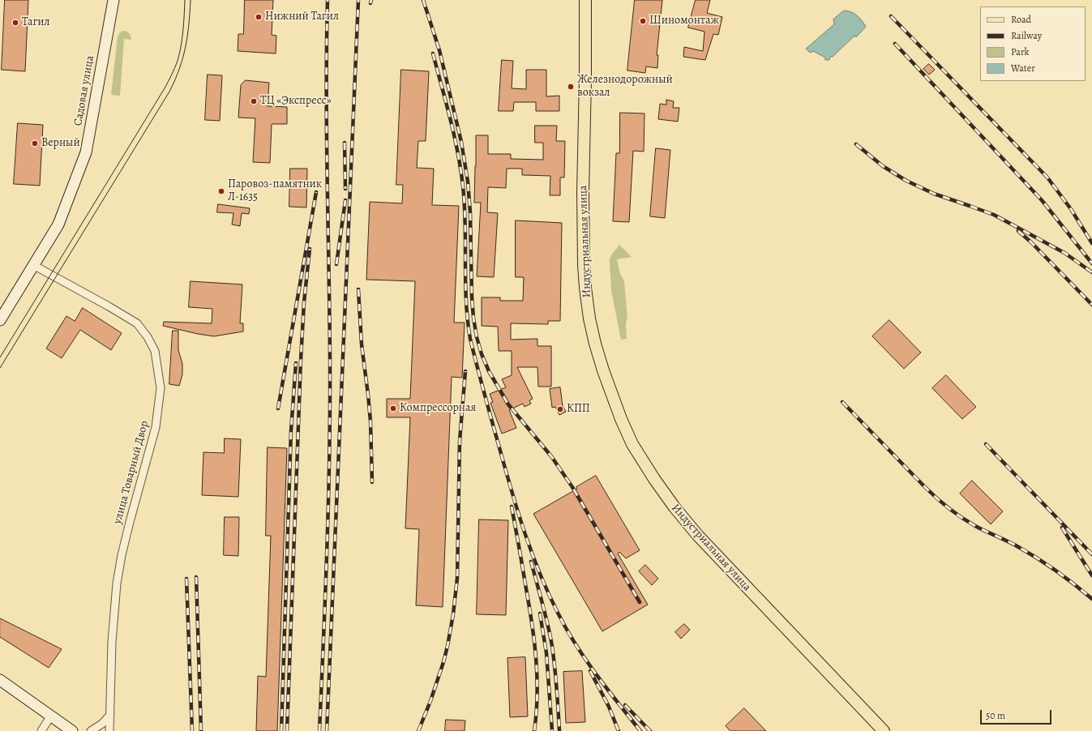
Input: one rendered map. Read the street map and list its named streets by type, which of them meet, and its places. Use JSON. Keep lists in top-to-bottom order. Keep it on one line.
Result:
{"streets":{"main road":["Садовая улица","Индустриальная улица"],"street":["улица Товарный Двор"]},"crossings":[["Садовая улица","улица Товарный Двор"]],"places":["Нижний Тагил","Шиномонтаж","Тагил","Железнодорожный вокзал","ТЦ «Экспресс»","Верный","Паровоз-памятник Л-1635","Компрессорная","КПП"],"legend":["Road","Railway","Park","Water"],"scale_bar":"50 m"}
